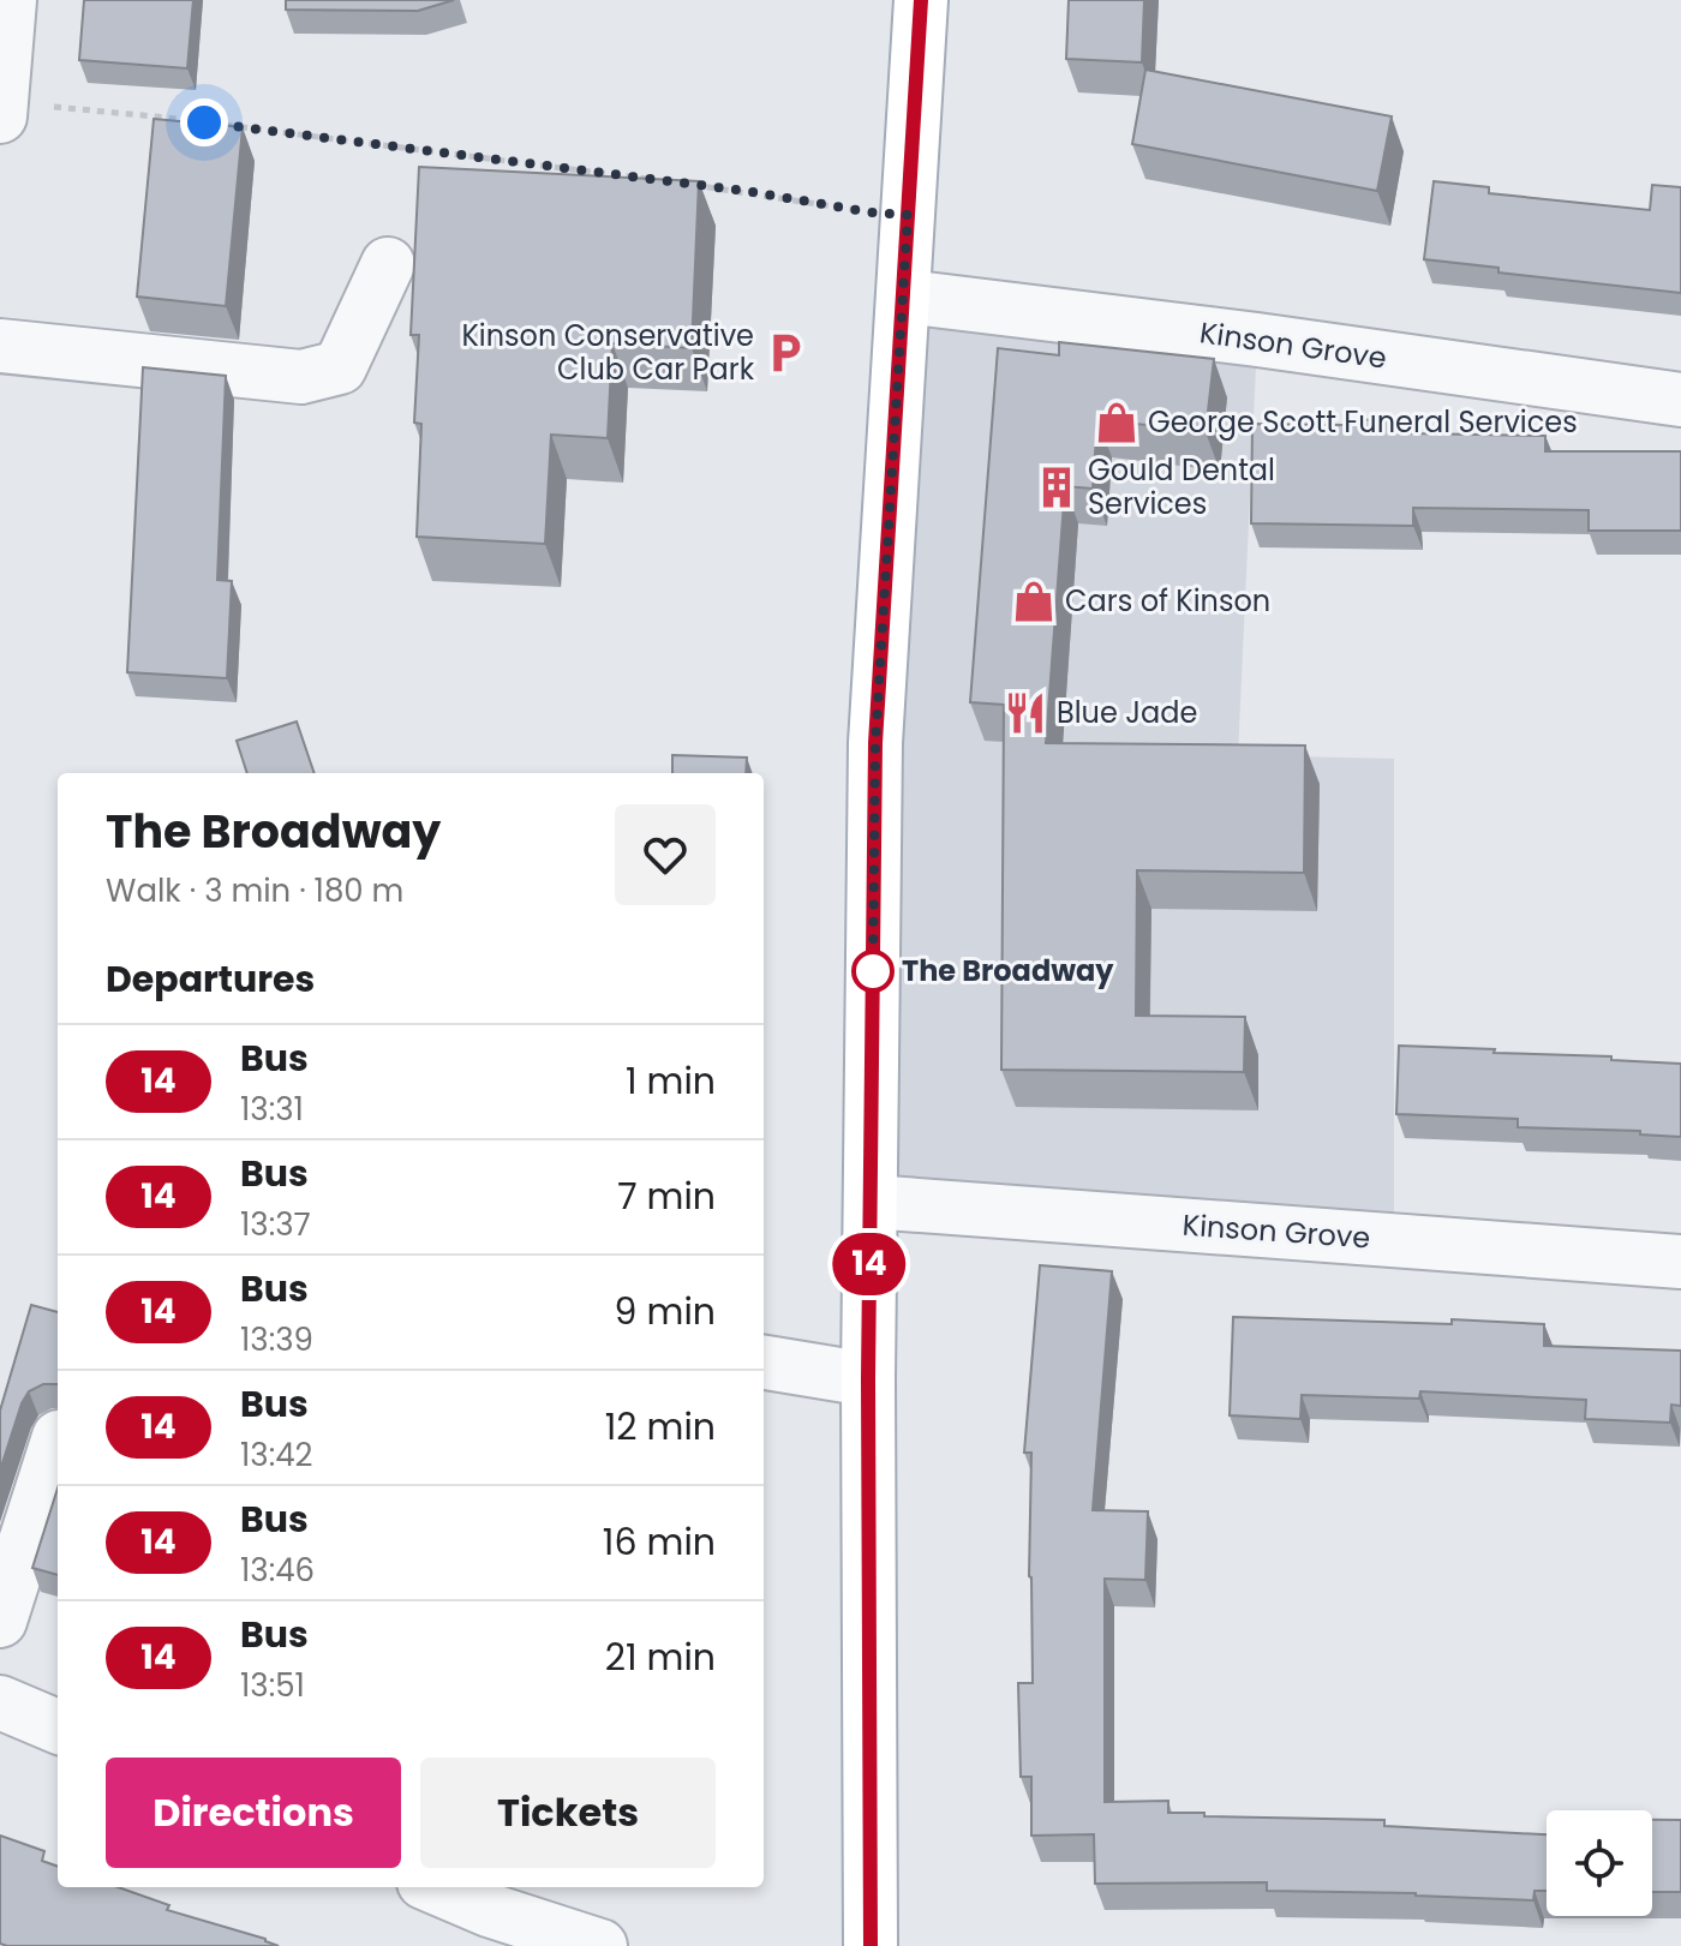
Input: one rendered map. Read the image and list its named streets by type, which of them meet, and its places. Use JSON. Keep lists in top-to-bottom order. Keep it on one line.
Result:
{"streets":{"street":["Kinson Grove"]},"places":{"parking":["Kinson Conservative Club Car Park"],"shop":["George Scott Funeral Services","Cars of Kinson"],"building":["Gould Dental Services"],"restaurant":["Blue Jade"],"other":["The Broadway"]},"lines":["bus line 14"],"page":{"on_map":"14","heading":[["The Broadway","Walk · 3 min · 180 m"],"Departures"],"list":[{"mark":"14","name":"Bus","note":"13:31","value":"1 min"},{"mark":"14","name":"Bus","note":"13:37","value":"7 min"},{"mark":"14","name":"Bus","note":"13:39","value":"9 min"},{"mark":"14","name":"Bus","note":"13:42","value":"12 min"},{"mark":"14","name":"Bus","note":"13:46","value":"16 min"},{"mark":"14","name":"Bus","note":"13:51","value":"21 min"}],"buttons":["Directions","Tickets"]}}
